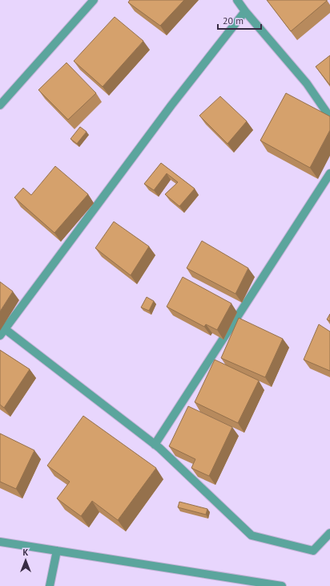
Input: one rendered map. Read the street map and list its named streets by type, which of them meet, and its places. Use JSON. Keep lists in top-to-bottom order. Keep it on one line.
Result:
{"scale_bar":"20 m","north":"top"}
